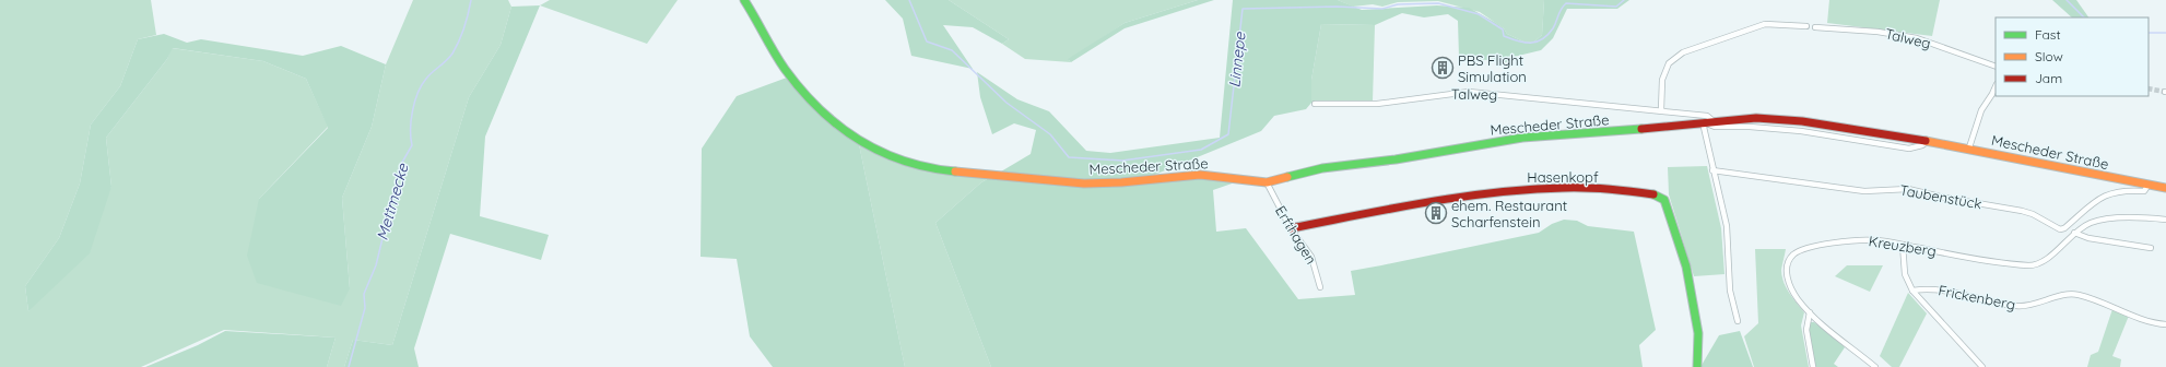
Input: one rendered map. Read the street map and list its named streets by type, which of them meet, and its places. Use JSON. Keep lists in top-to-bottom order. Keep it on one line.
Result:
{"streets":{"main road":["Mescheder Straße","Hasenkopf"],"street":["Talweg","Taubenstück","Erfthagen","Kreuzberg","Frickenberg"]},"crossings":[["Talweg","Mescheder Straße"],["Mescheder Straße","Taubenstück"],["Mescheder Straße","Erfthagen"],["Hasenkopf","Erfthagen"]],"water":["Linnepe","Mettmecke"],"places":{"building":["PBS Flight Simulation","ehem. Restaurant Scharfenstein"]},"legend":["Fast","Slow","Jam"]}
